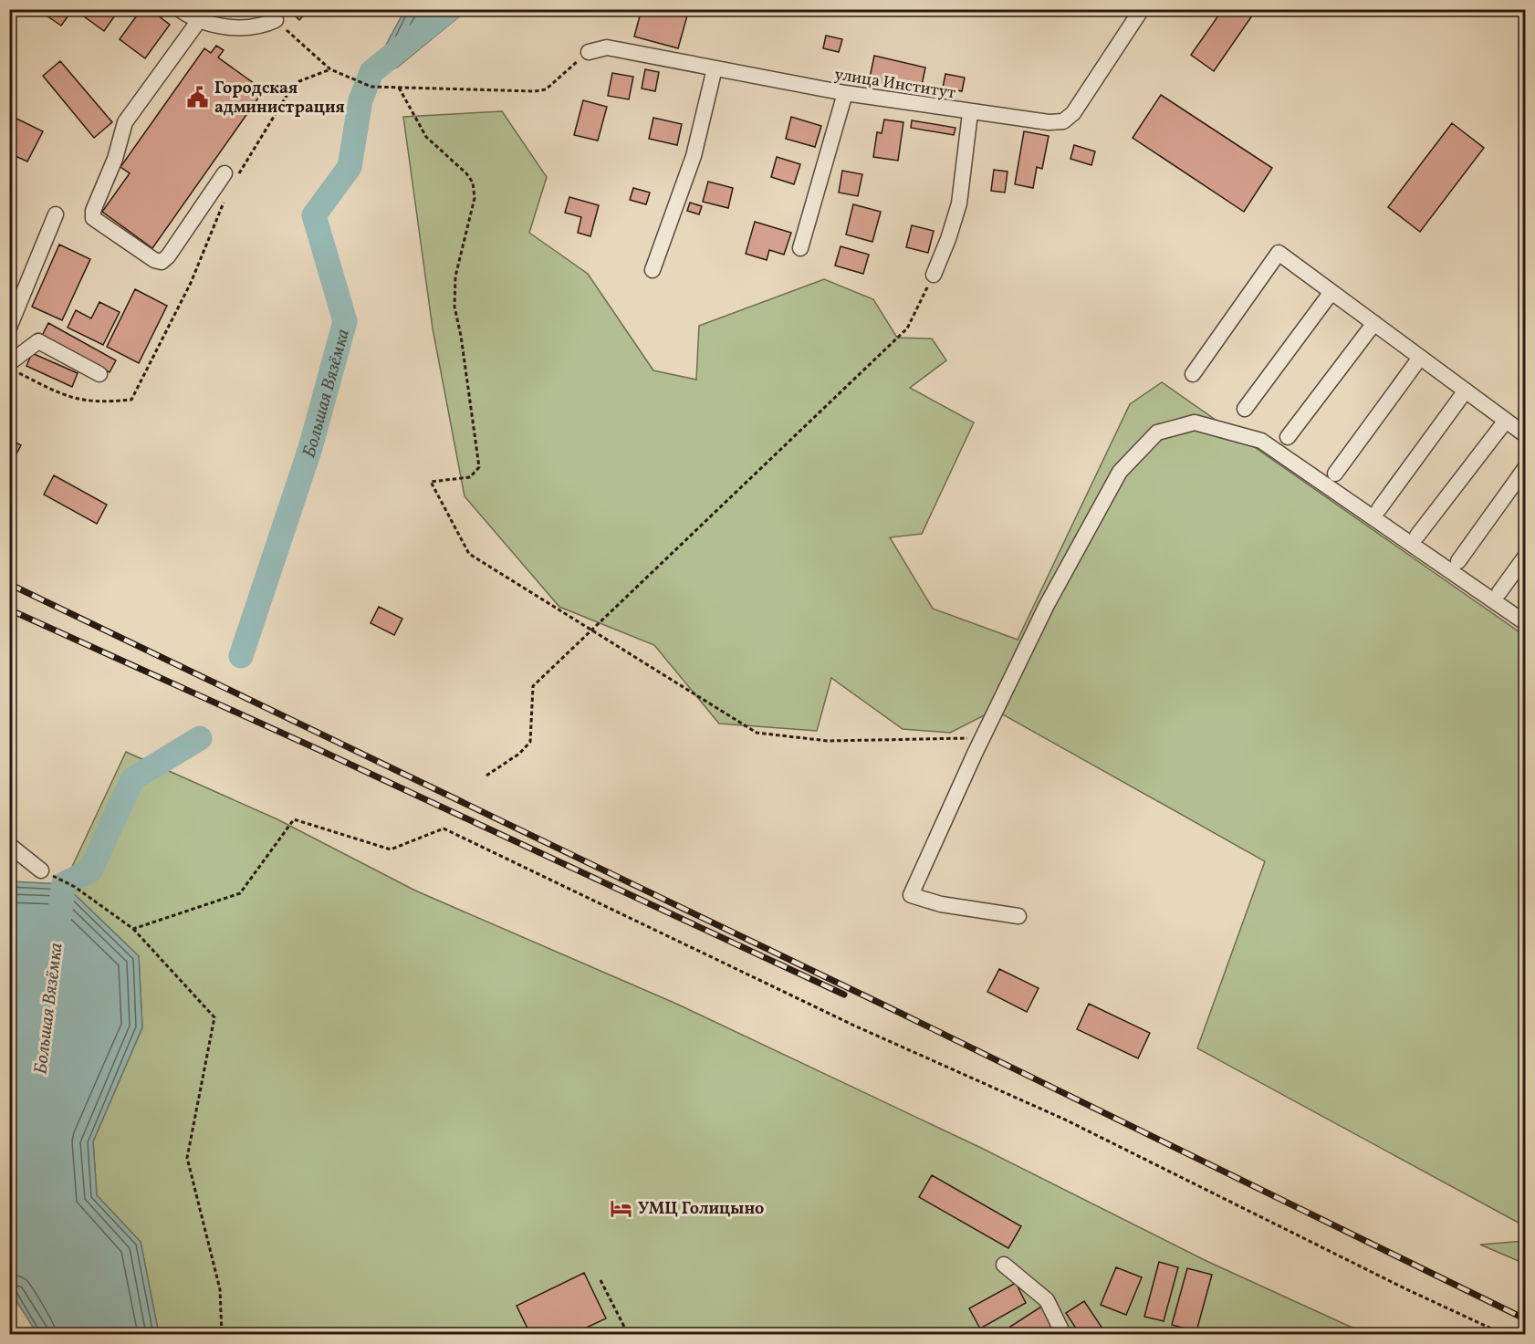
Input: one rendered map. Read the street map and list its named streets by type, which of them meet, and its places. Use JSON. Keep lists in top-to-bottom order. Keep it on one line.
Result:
{"streets":{"street":["улица Институт"]},"water":["Большая Вязёмка"],"places":{"public building":["Городская администрация"],"hotel":["УМЦ Голицыно"]}}
